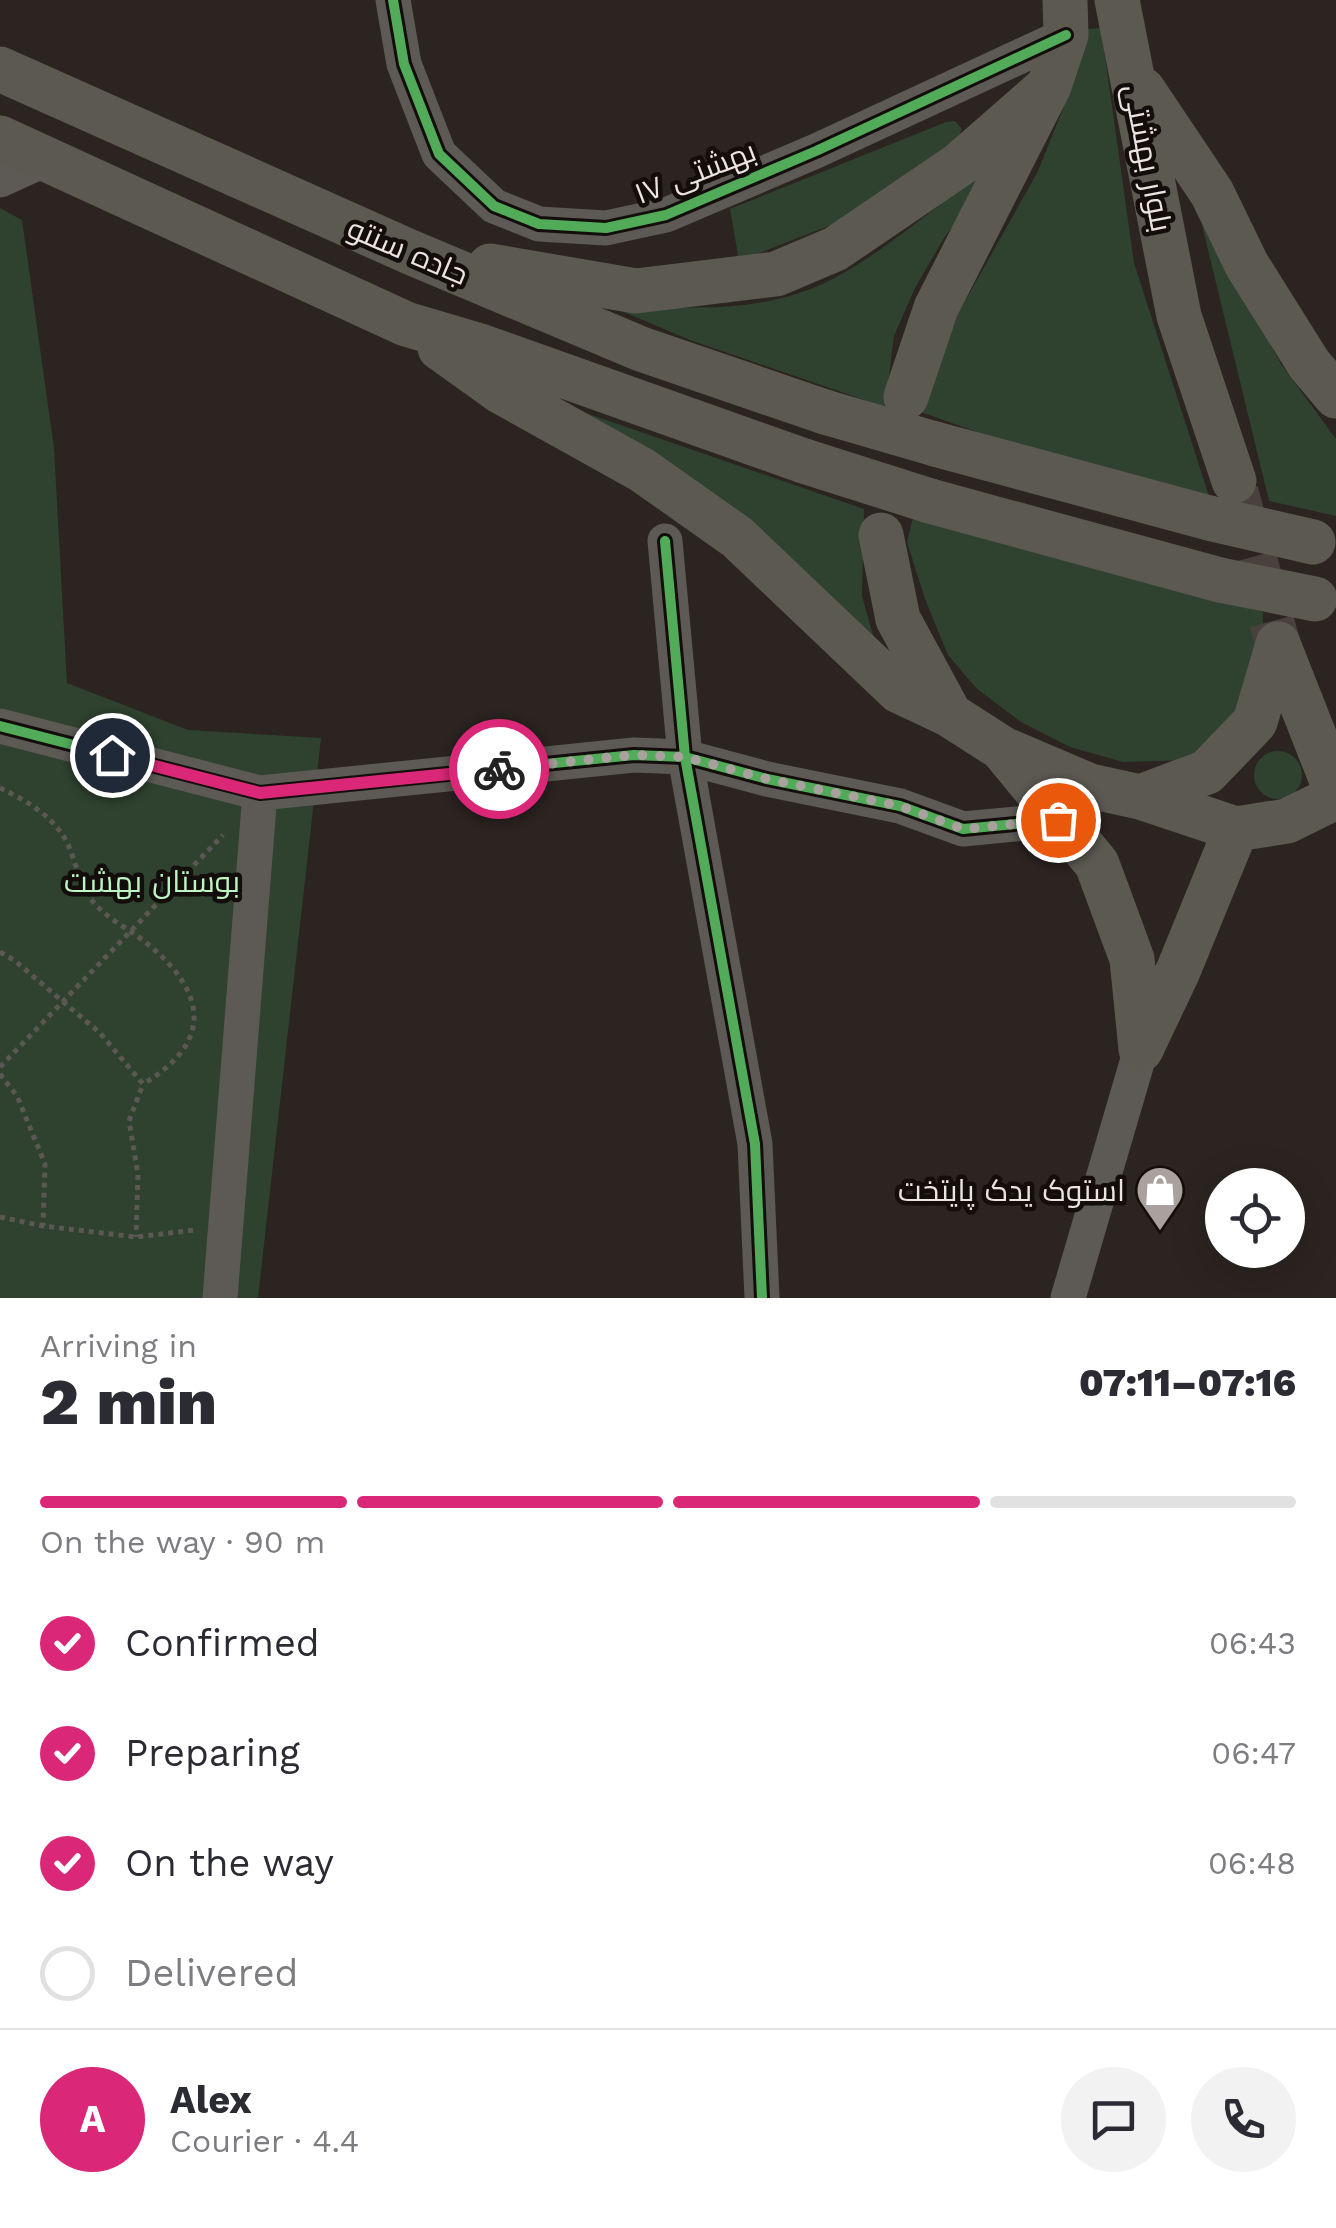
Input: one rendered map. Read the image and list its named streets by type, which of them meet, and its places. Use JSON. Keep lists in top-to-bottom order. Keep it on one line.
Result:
{"streets":{"main road":["بلوار بهشتی","جاده سنتو"],"street":["بهشتی ۱۷"]},"crossings":[["بلوار بهشتی","جاده سنتو"]],"parks":["بوستان بهشت"],"places":{"shop":["استوک یدک پایتخت"]},"page":{"heading":["2 min","Arriving in","07:11–07:16"],"panel":["Alex","Courier · 4.4"],"bar":"On the way · 90 m","list":[["Confirmed","06:43"],["Preparing","06:47"],["On the way","06:48"],"Delivered"],"round":"A"}}
